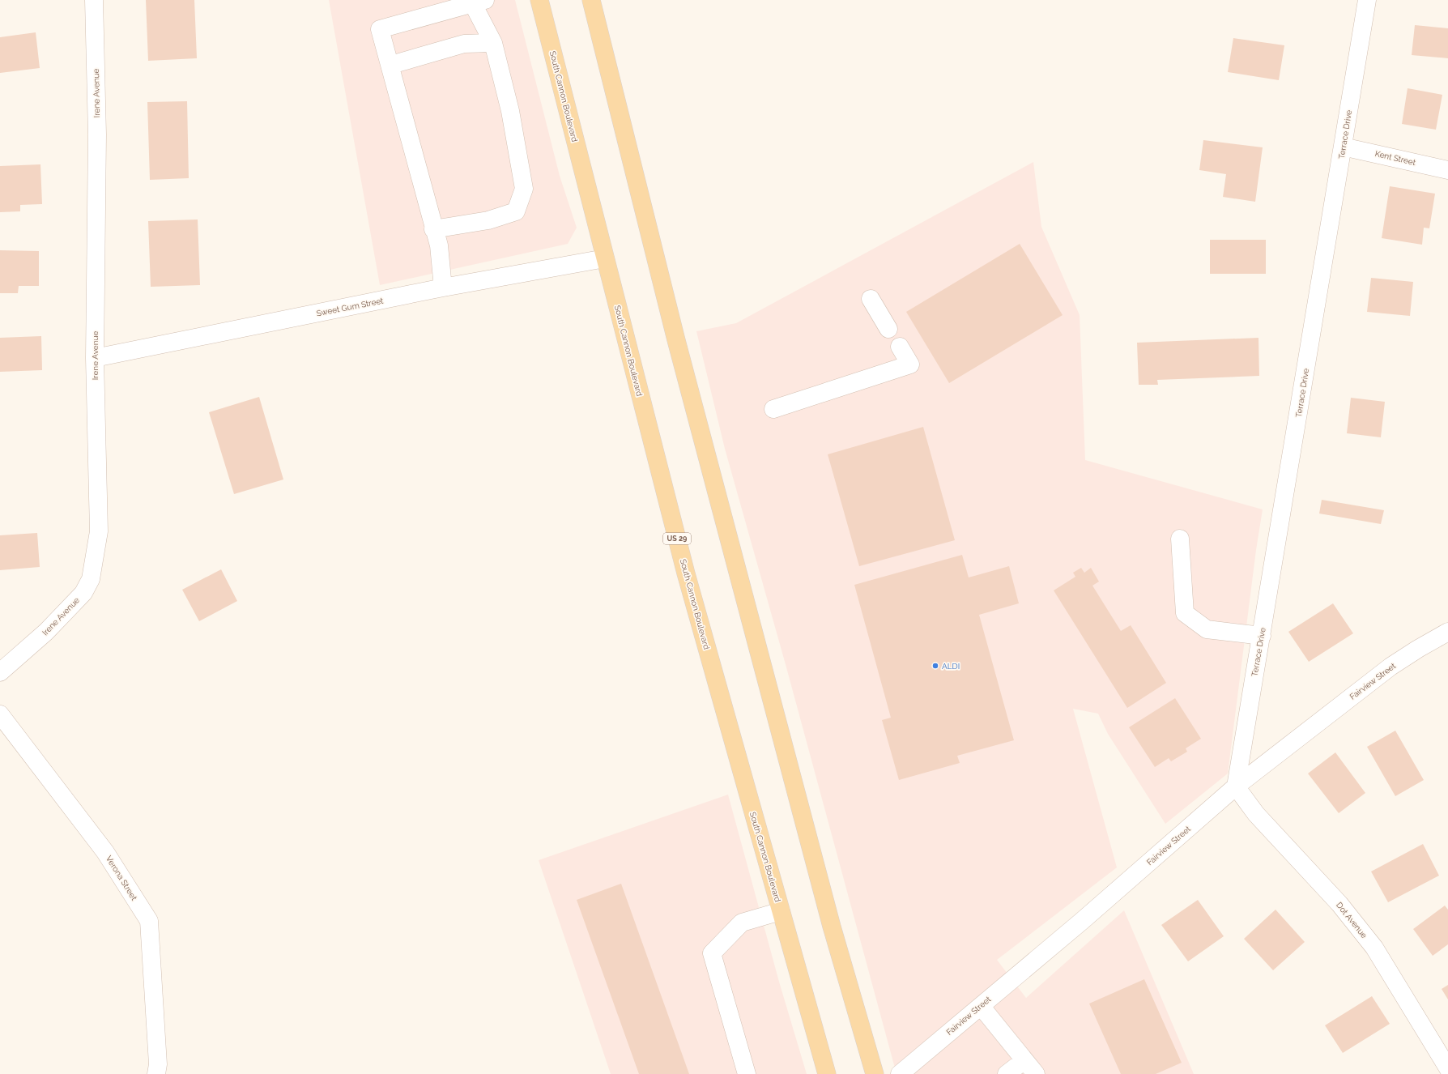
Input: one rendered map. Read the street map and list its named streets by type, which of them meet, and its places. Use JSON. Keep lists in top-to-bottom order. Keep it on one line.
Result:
{"streets":{"main road":["South Cannon Boulevard","US 29"],"street":["Irene Avenue","Terrace Drive","Kent Street","Sweet Gum Street","Fairview Street","Verona Street","Dot Avenue"]},"crossings":[["Irene Avenue","Sweet Gum Street"],["South Cannon Boulevard","Sweet Gum Street"],["Terrace Drive","Kent Street"],["Terrace Drive","Fairview Street"],["Terrace Drive","Dot Avenue"],["Fairview Street","Dot Avenue"]],"places":["ALDI"]}
